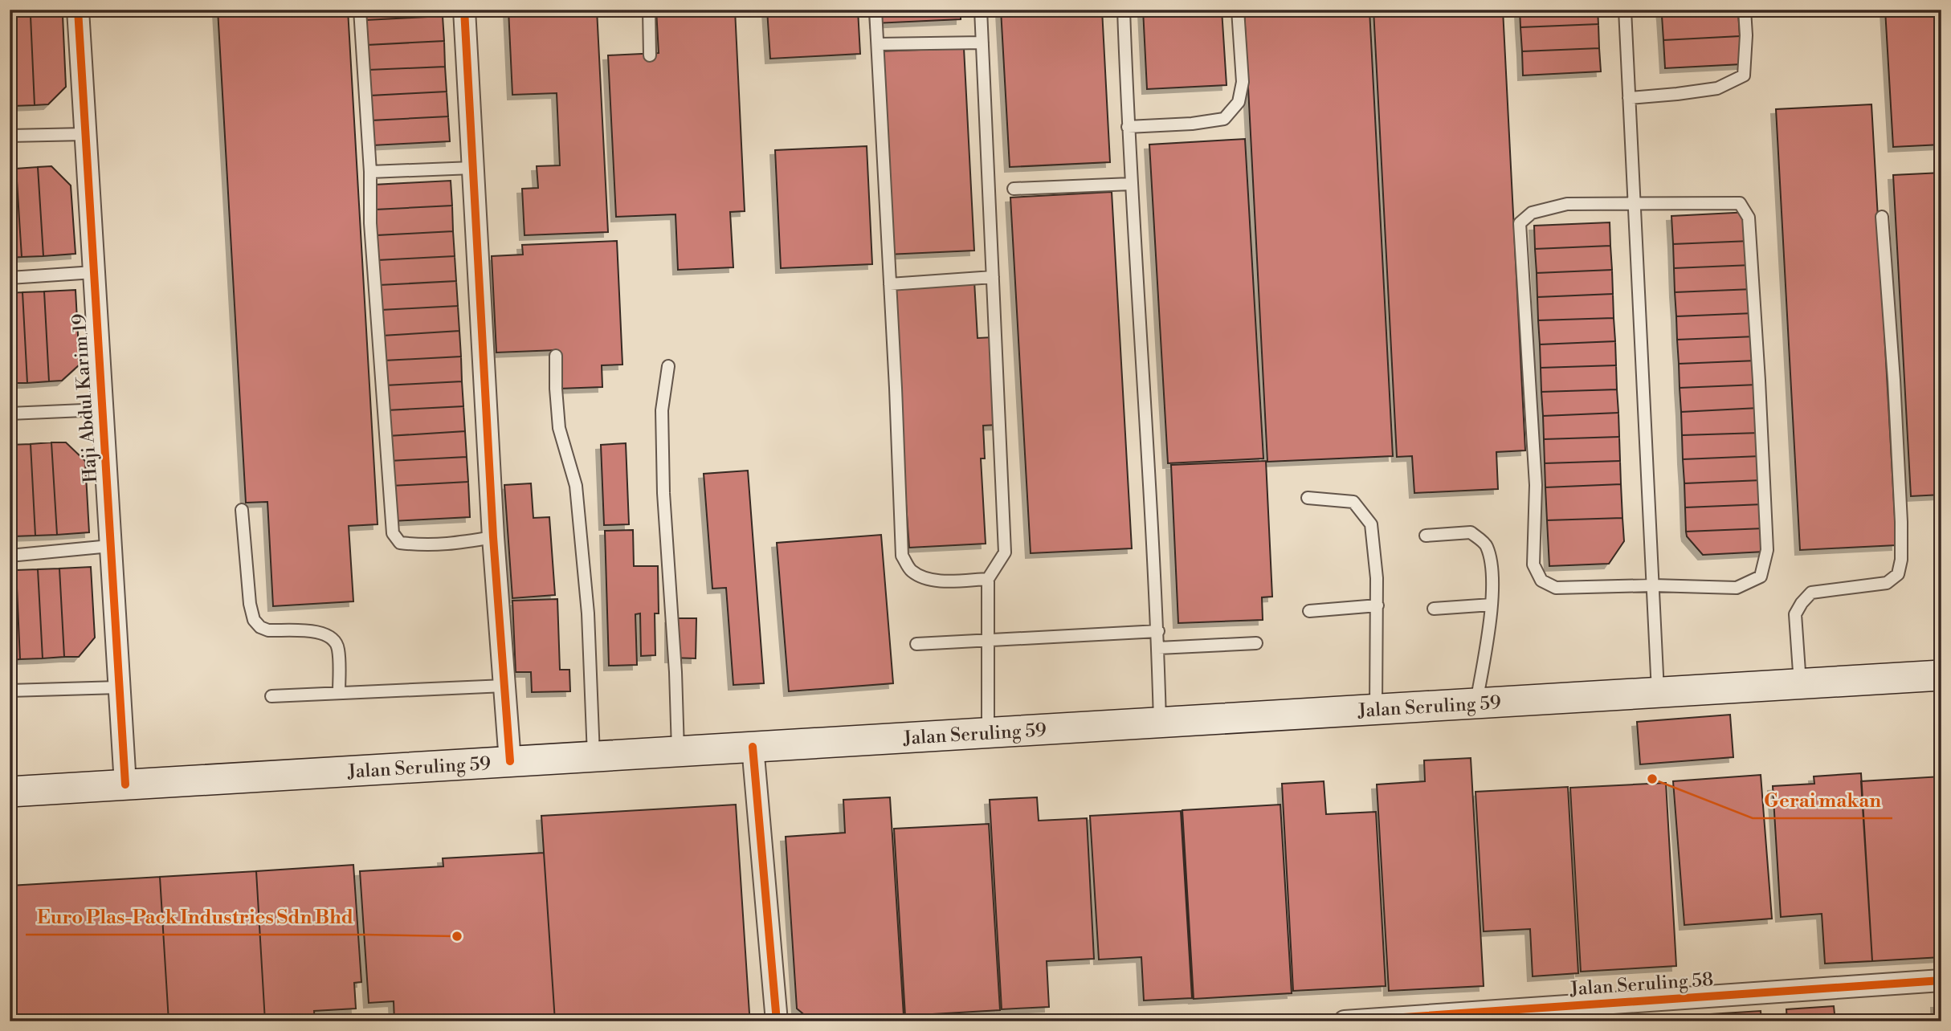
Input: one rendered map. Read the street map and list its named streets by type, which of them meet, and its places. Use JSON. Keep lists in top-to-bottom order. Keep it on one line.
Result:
{"streets":{"main road":["Jalan Seruling 59"],"street":["Haji Abdul Karim 19","Jalan Seruling 58"]},"crossings":[["Haji Abdul Karim 19","Jalan Seruling 59"]],"places":["Gerai makan","Euro Plas-Pack Industries Sdn Bhd"]}
